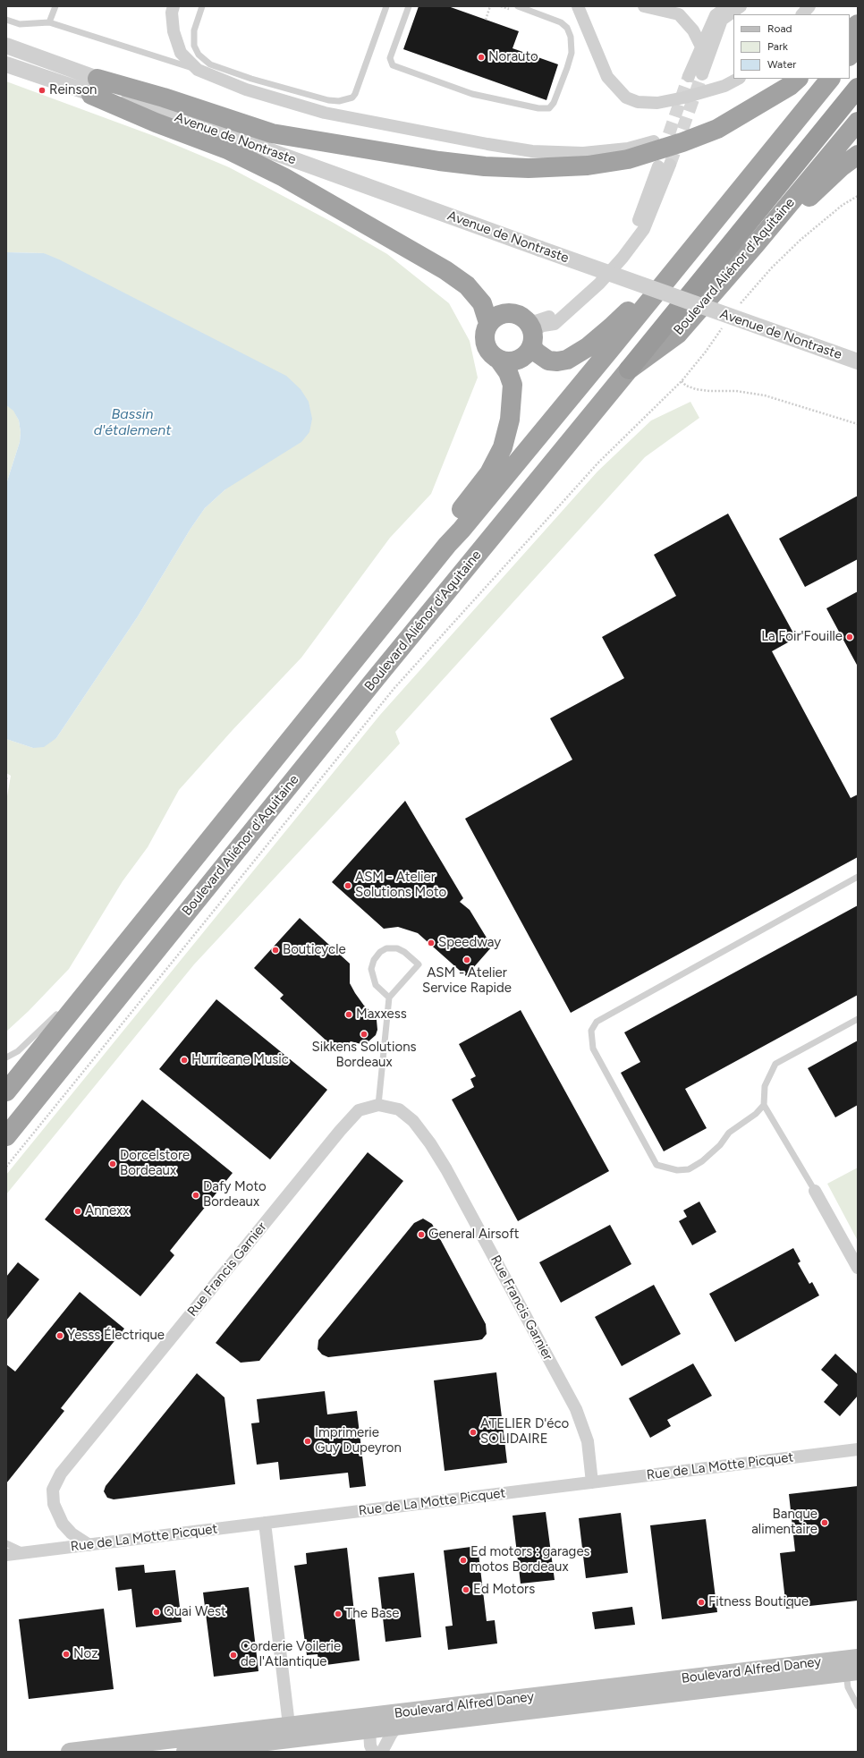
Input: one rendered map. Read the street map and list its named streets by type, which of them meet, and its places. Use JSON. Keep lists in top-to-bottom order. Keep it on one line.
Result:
{"streets":{"highway":["Boulevard Aliénor d'Aquitaine"],"main road":["Boulevard Alfred Daney"],"street":["Avenue de Nontraste","Rue Francis Garnier","Rue de La Motte Picquet"]},"crossings":[["Rue Francis Garnier","Rue de La Motte Picquet"]],"water":["Bassin d'étalement"],"places":["Norauto","Reinson","La Foir'Fouille","ASM - Atelier Solutions Moto","Speedway","Bouticycle","ASM - Atelier Service Rapide","Maxxess","Sikkens Solutions Bordeaux","Hurricane Music","Dorcelstore Bordeaux","Dafy Moto Bordeaux","Annexx","General Airsoft","Yesss Électrique","ATELIER D'éco SOLIDAIRE","Imprimerie Guy Dupeyron","Banque alimentaire","Ed motors : garages motos Bordeaux","Ed Motors","Fitness Boutique","Quai West","The Base","Noz","Corderie Voilerie de l'Atlantique"],"legend":["Road","Park","Water"]}
